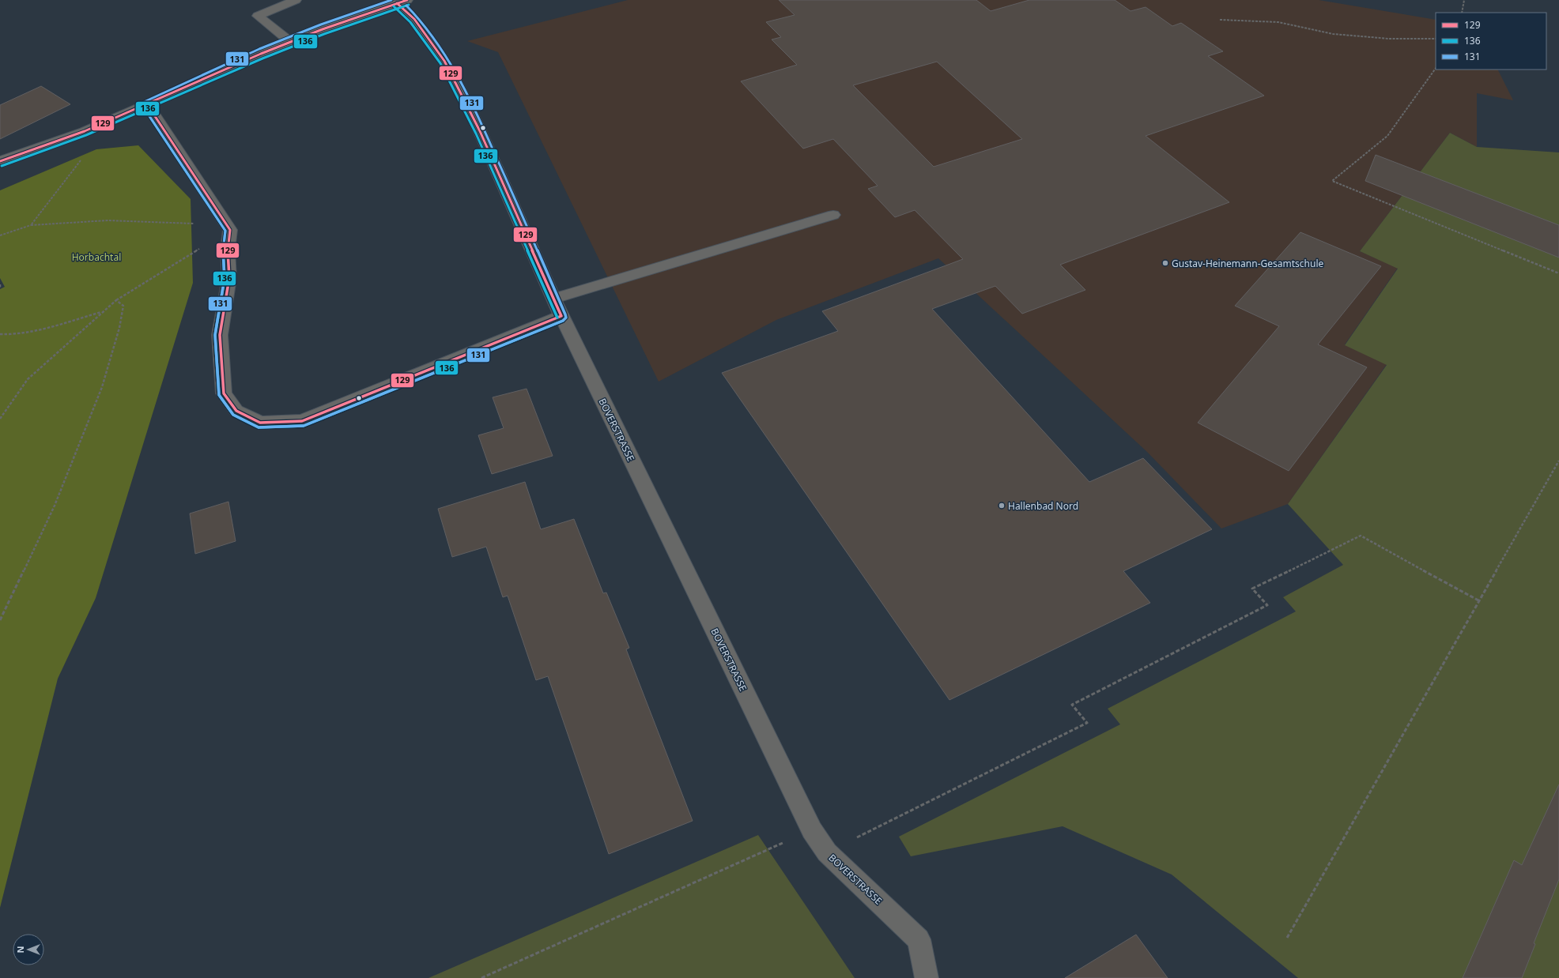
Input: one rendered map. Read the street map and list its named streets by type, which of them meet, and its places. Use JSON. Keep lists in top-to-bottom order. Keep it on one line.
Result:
{"streets":{"street":["BOVERSTRASSE"]},"parks":["Horbachtal"],"places":["Gustav-Heinemann-Gesamtschule","Hallenbad Nord"],"lines":["transit line 129","transit line 131","transit line 136"],"legend":["129","136","131"],"north":"left"}
